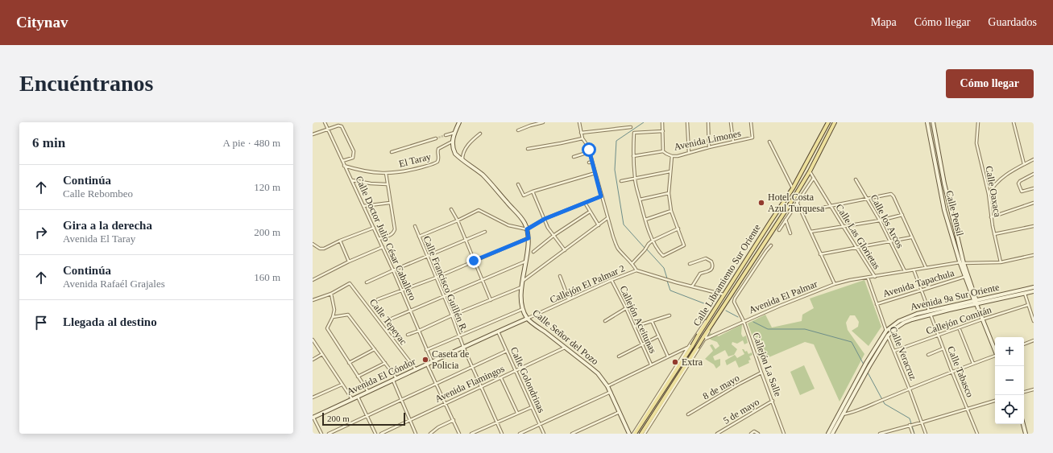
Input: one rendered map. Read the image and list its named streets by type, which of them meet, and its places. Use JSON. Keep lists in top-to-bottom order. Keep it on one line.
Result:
{"streets":{"main road":["Calle Pensil","Calle Libramiento Sur Oriente","Avenida 9a Sur Oriente","Calle Señor del Pozo","Avenida El Cóndor"],"street":["Avenida Limones","El Taray","Calle Oaxaca","Calle los Arcos","Calle Las Glorietas","Calle Doctor Julio César Caballero","Avenida Tapachula","Calle Francisco Guillén R.","Callejón El Palmar 2","Avenida El Palmar","Callejón Aceitunas","Callejón Comitán","Calle Tepeyac","Calle Veracruz","Callejón La Salle","Calle Tabasco","Calle Golondrinas","Avenida Flamingos","8 de mayo","5 de mayo"]},"crossings":[["El Taray","Calle Señor del Pozo"],["Calle Oaxaca","Avenida El Palmar"],["Calle Pensil","Avenida Tapachula"],["Calle Pensil","Avenida El Palmar"],["Calle Pensil","Avenida 9a Sur Oriente"],["Calle Pensil","Callejón Comitán"],["Calle los Arcos","Avenida El Palmar"],["Calle Las Glorietas","Calle Libramiento Sur Oriente"],["Calle Las Glorietas","Avenida El Palmar"],["Calle Doctor Julio César Caballero","Avenida El Cóndor"],["Calle Libramiento Sur Oriente","Avenida El Palmar"],["Avenida Tapachula","Calle Veracruz"],["Calle Francisco Guillén R.","Avenida El Cóndor"],["Calle Francisco Guillén R.","Avenida Flamingos"],["Callejón El Palmar 2","Callejón Aceitunas"],["Callejón El Palmar 2","Calle Señor del Pozo"],["Callejón El Palmar 2","Avenida El Cóndor"],["Avenida El Palmar","Calle Veracruz"],["Avenida El Palmar","Callejón La Salle"],["Avenida 9a Sur Oriente","Calle Veracruz"],["Avenida 9a Sur Oriente","Calle Tabasco"],["Callejón Comitán","Calle Veracruz"],["Callejón Comitán","Calle Tabasco"],["Calle Tepeyac","Avenida El Cóndor"],["Calle Señor del Pozo","Avenida El Cóndor"],["Calle Señor del Pozo","Avenida Flamingos"],["Callejón La Salle","8 de mayo"],["Callejón La Salle","5 de mayo"],["Avenida El Cóndor","Calle Golondrinas"],["Calle Golondrinas","Avenida Flamingos"]],"places":["Hotel Costa Azul Turquesa","Caseta de Policia","Extra"],"scale_bar":"200 m","page":{"header":"Citynav","nav":["Mapa","Cómo llegar","Guardados"],"buttons":"Cómo llegar","title":"Encuéntranos","heading":["6 min","A pie · 480 m"],"list":[["Continúa","Calle Rebombeo","120 m"],["Gira a la derecha","Avenida El Taray","200 m"],["Continúa","Avenida Rafaél Grajales","160 m"],"Llegada al destino"],"map_buttons":["+","−"],"scale":"200 m"}}
